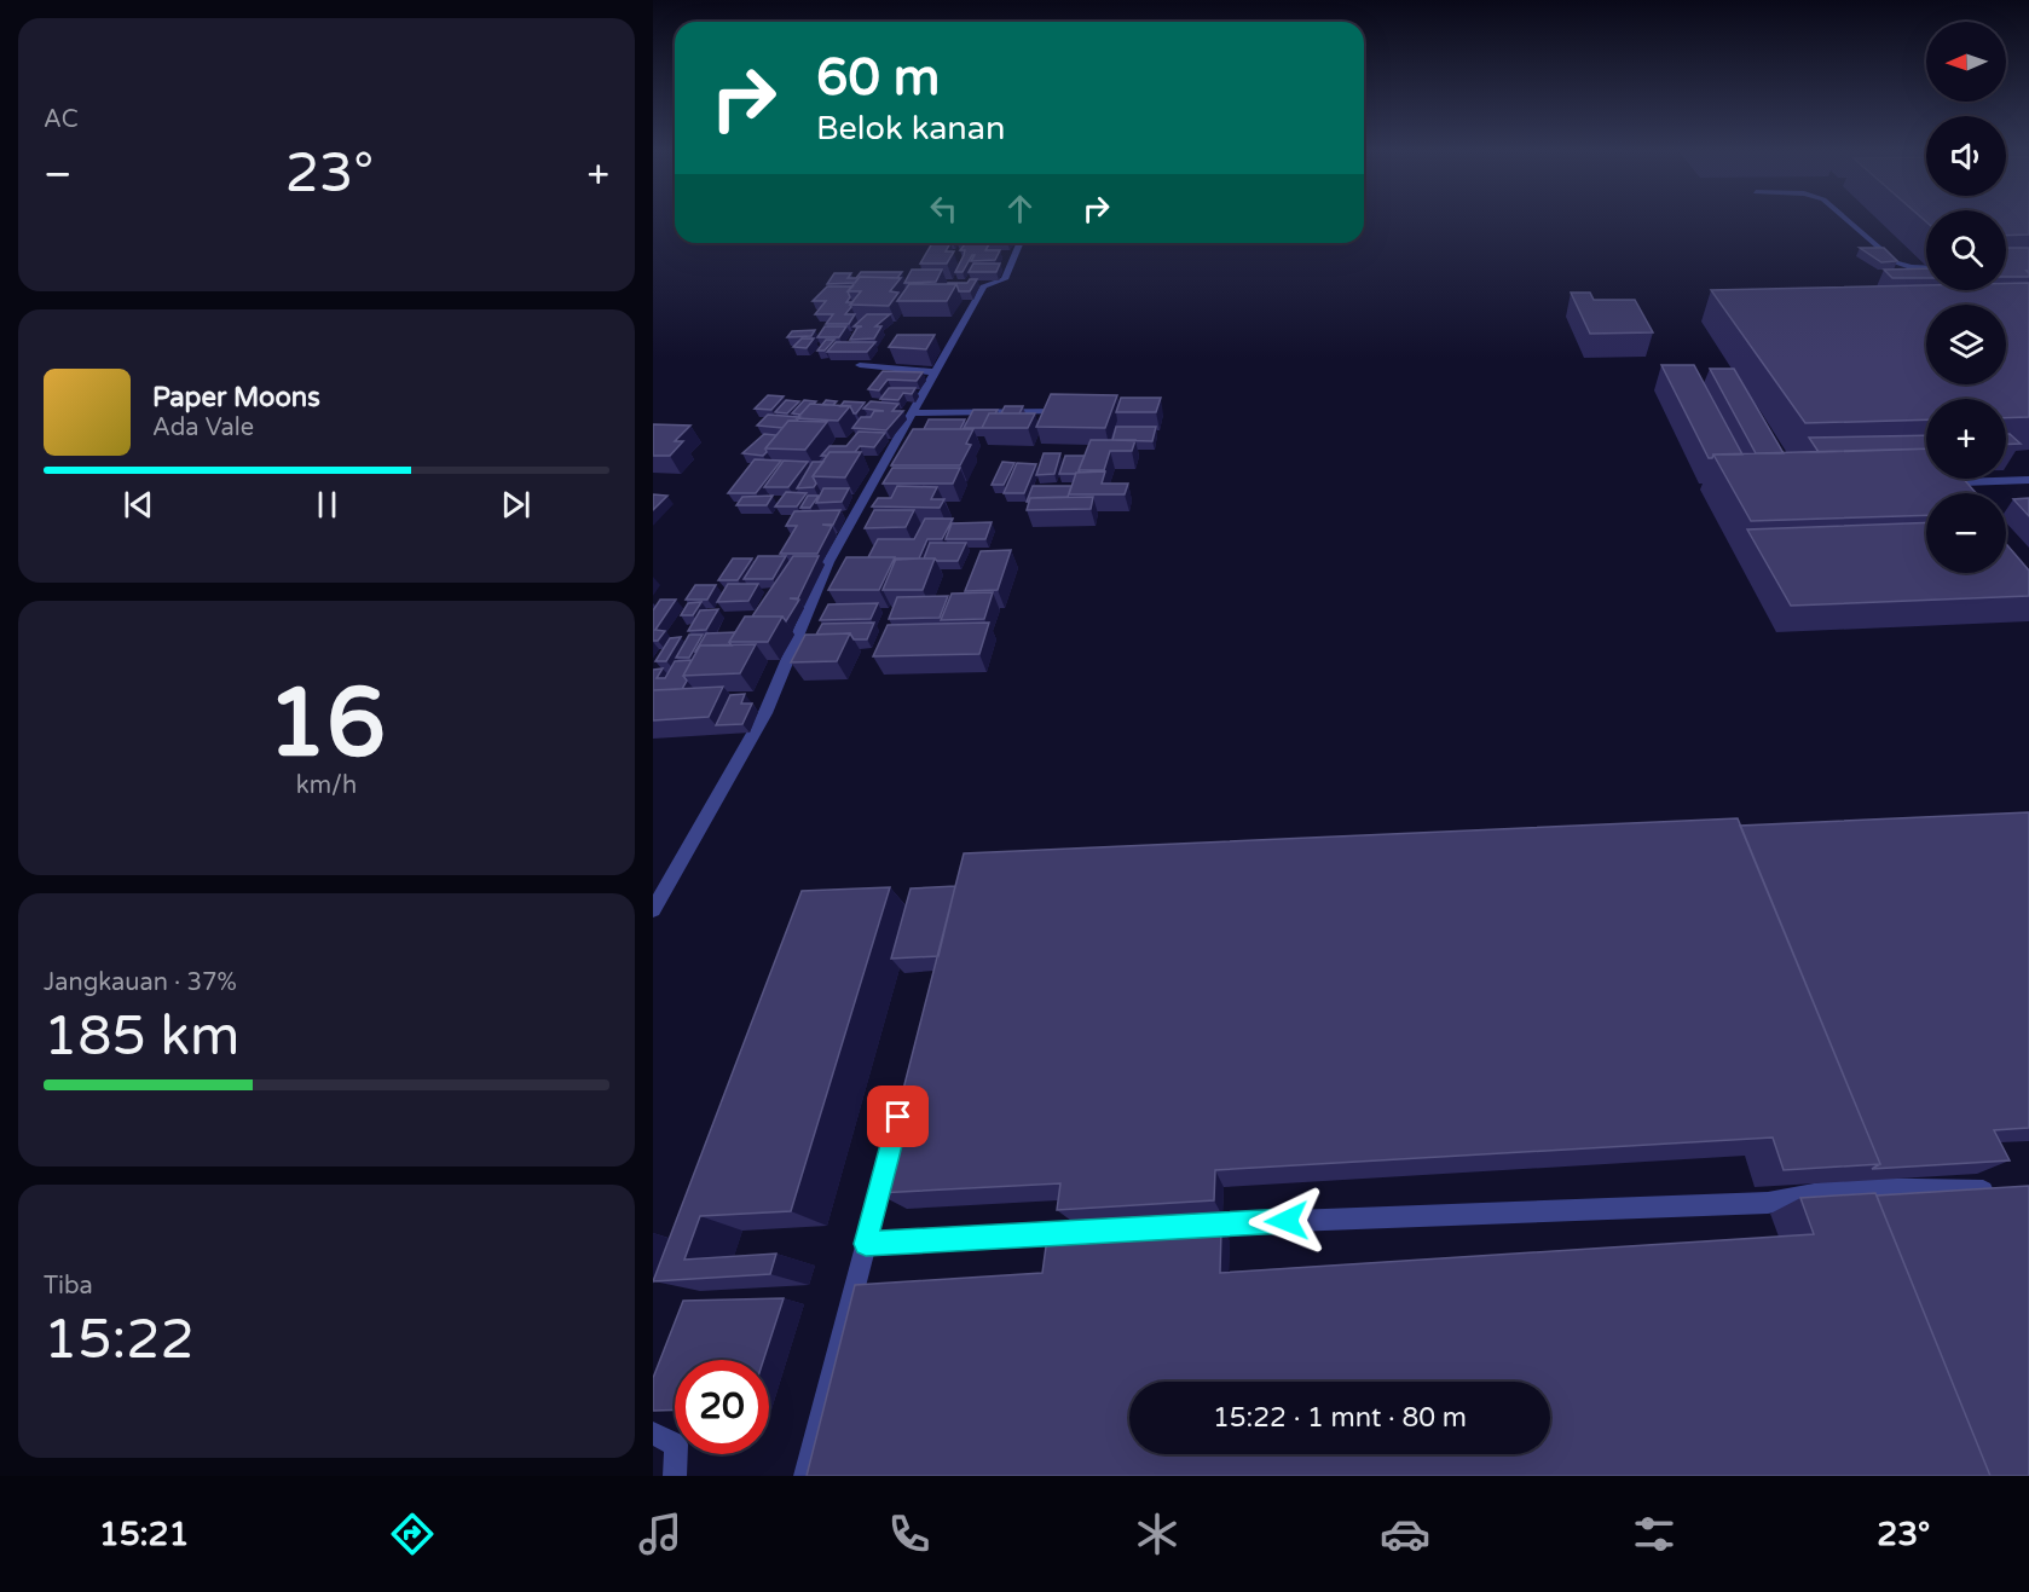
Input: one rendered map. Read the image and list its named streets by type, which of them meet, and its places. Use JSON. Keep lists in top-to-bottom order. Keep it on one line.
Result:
{"north":"left","page":{"tile":["AC",["16","km/h"],["Jangkauan · 37%","185 km"],["Tiba","15:22"]],"map_buttons":["+","−"],"turn":["60 m","Belok kanan"],"heat":["−","23°","+"],"song":["Paper Moons","Ada Vale"],"limit":"20","trip":"15:22 · 1 mnt · 80 m","tabs":["15:21","23°"]}}
